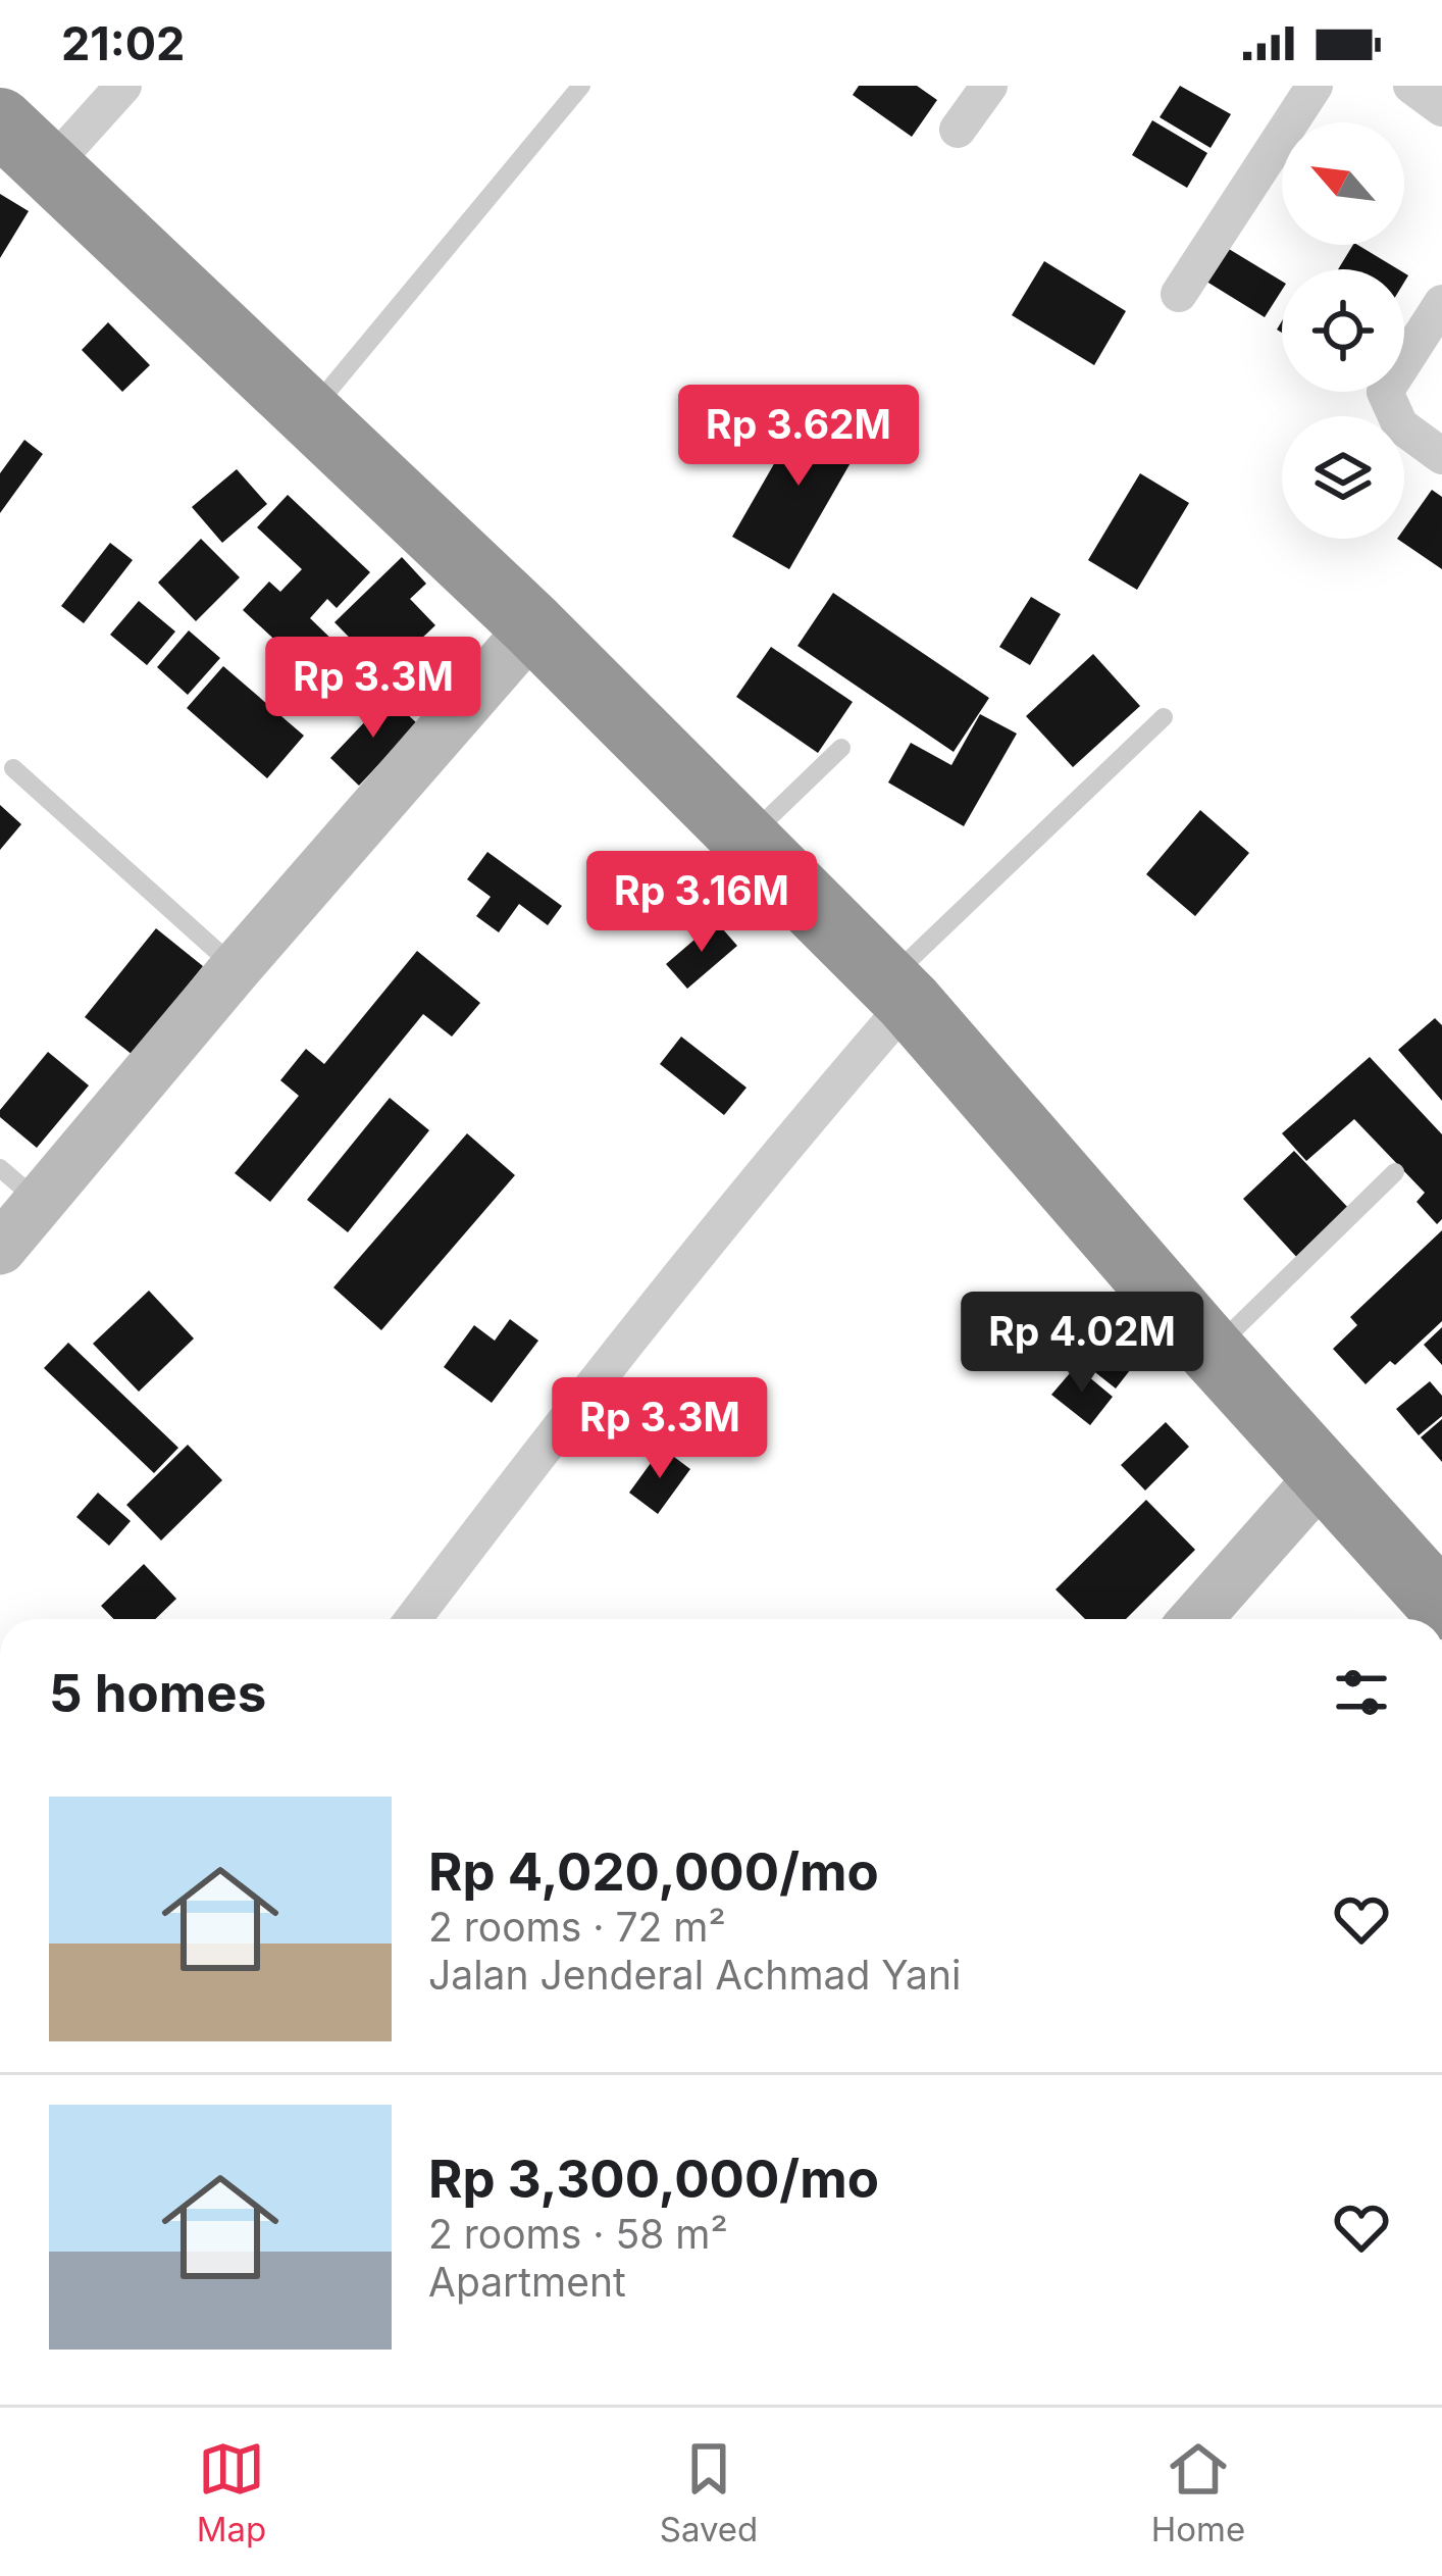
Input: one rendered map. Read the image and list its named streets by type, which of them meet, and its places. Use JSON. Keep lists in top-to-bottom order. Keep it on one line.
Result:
{"north":"top left","page":{"status":"21:02","price":["Rp 3.62M","Rp 3.3M","Rp 3.16M","Rp 4.02M","Rp 3.3M"],"heading":"5 homes","list":[{"name":"Rp 4,020,000/mo","note":"2 rooms · 72 m² · Jalan Jenderal Achmad Yani"},{"name":"Rp 3,300,000/mo","note":"2 rooms · 58 m² · Apartment"}],"tabs":["Map","Saved","Home"]}}
